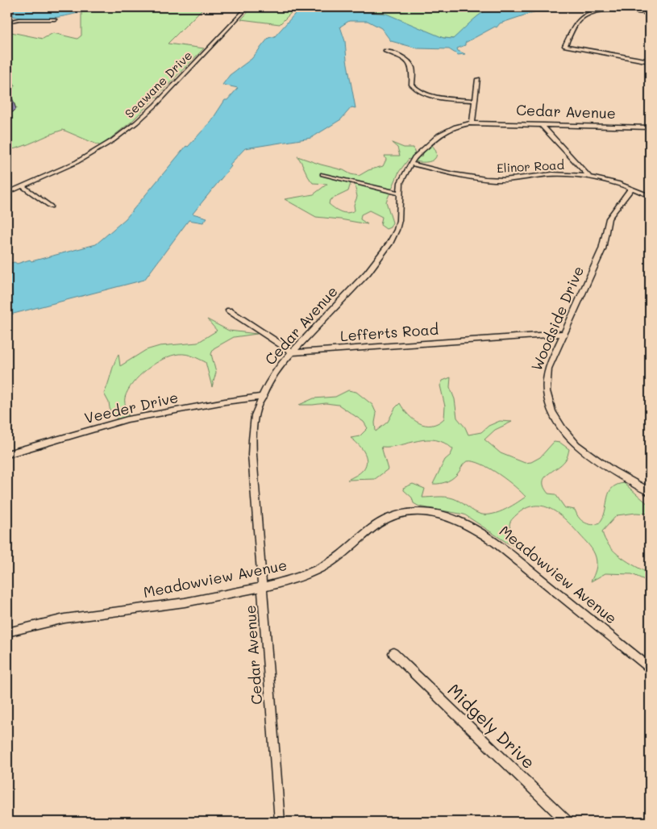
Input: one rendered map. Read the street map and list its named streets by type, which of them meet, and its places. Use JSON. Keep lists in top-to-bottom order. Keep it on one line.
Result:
{"streets":{"street":["Seawane Drive","Cedar Avenue","Elinor Road","Woodside Drive","Lefferts Road","Veeder Drive","Meadowview Avenue","Midgely Drive"]},"crossings":[["Cedar Avenue","Elinor Road"],["Cedar Avenue","Lefferts Road"],["Cedar Avenue","Veeder Drive"],["Cedar Avenue","Meadowview Avenue"],["Elinor Road","Woodside Drive"],["Woodside Drive","Lefferts Road"]]}
